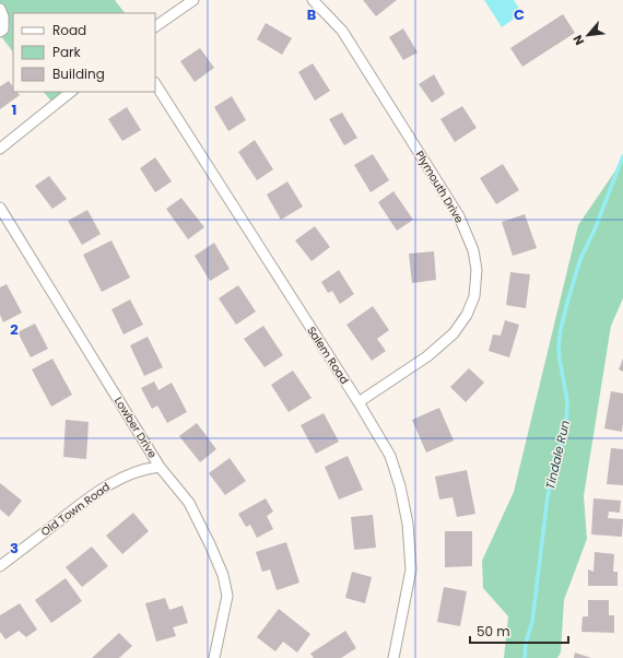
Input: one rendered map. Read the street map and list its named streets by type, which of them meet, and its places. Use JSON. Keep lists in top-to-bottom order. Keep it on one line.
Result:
{"streets":{"street":["Plymouth Drive","Salem Road","Lowber Drive","Old Town Road"]},"crossings":[["Plymouth Drive","Salem Road"],["Lowber Drive","Old Town Road"]],"water":["Tindale Run"],"legend":["Road","Park","Building"],"scale_bar":"50 m","north":"bottom left","grid":{"columns":["B","C"],"rows":["1","2","3"]}}
